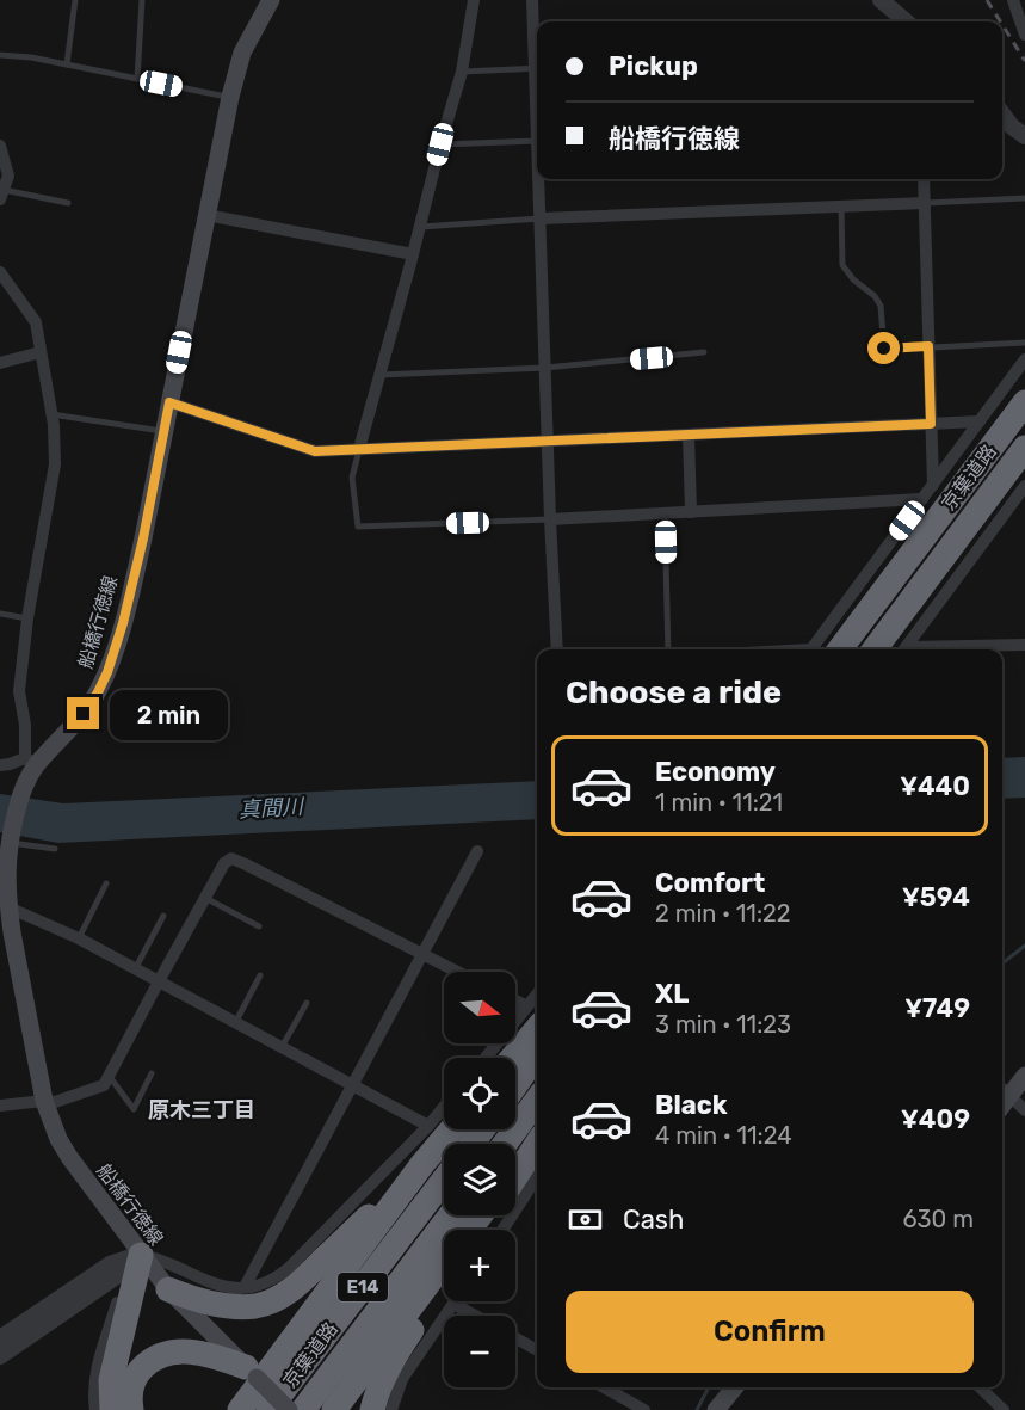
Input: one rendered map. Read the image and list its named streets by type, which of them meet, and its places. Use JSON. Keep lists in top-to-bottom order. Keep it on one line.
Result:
{"streets":{"highway":["京葉道路","E14"],"main road":["船橋行徳線"]},"districts":["原木三丁目"],"water":["真間川"],"north":"right","page":{"banner":["Pickup","船橋行徳線"],"heading":"Choose a ride","bubble":"2 min","list":[{"name":"Economy","note":"1 min · 11:21","value":"¥440"},{"name":"Comfort","note":"2 min · 11:22","value":"¥594"},{"name":"XL","note":"3 min · 11:23","value":"¥749"},{"name":"Black","note":"4 min · 11:24","value":"¥409"}],"map_buttons":["+","−"],"pay":["Cash","630 m"],"buttons":"Confirm"}}
